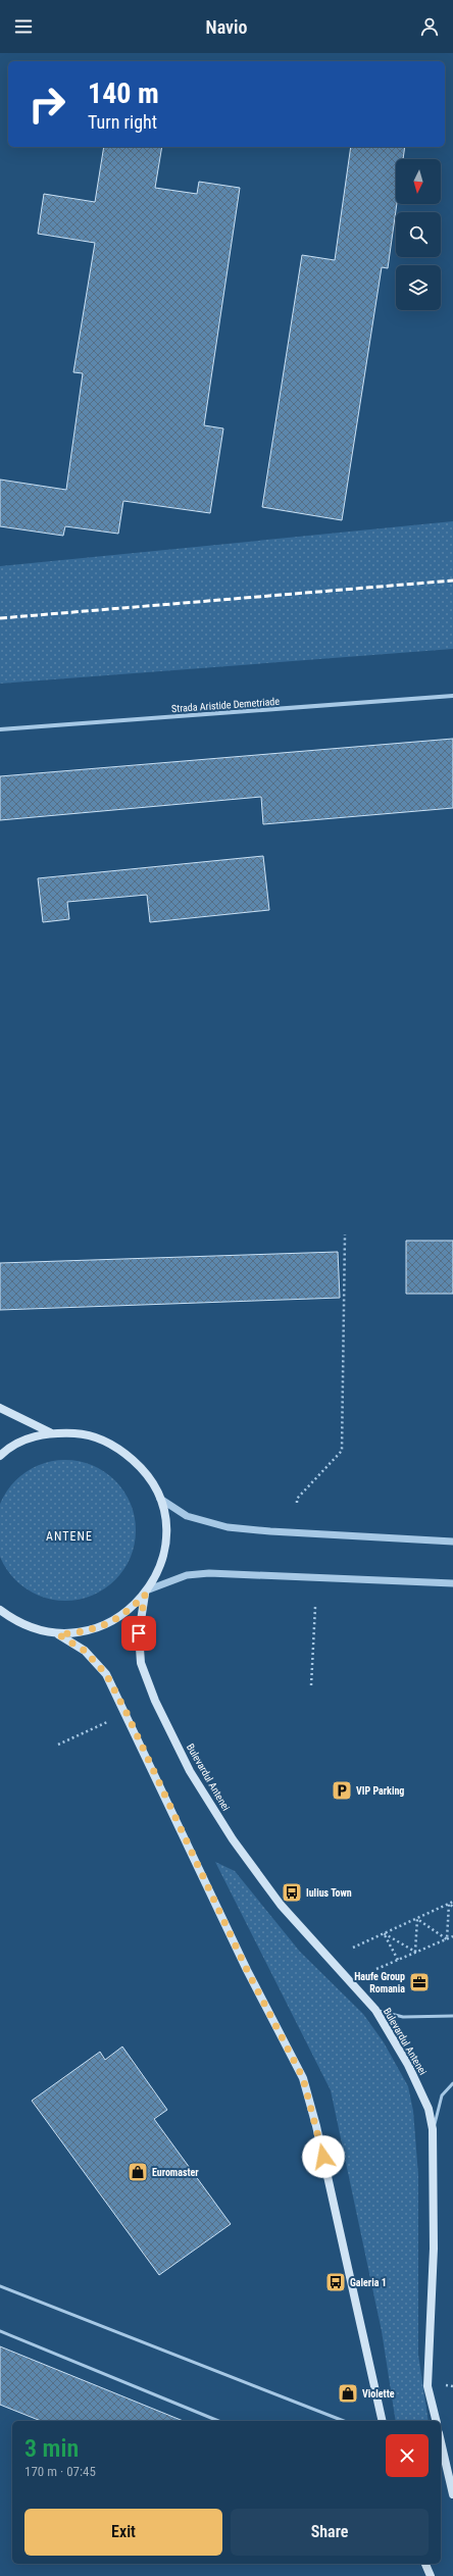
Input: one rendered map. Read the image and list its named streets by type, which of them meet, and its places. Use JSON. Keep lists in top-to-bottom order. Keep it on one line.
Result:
{"streets":{"main road":["Bulevardul Antenei"],"street":["Strada Aristide Demetriade"]},"districts":["ANTENE"],"places":{"parking":["VIP Parking"],"bus stop":["Iulius Town","Galeria 1"],"office":["Haufe Group Romania"],"shop":["Euromaster","Violette"]},"north":"bottom","page":{"header":"Navio","turn":["140 m","Turn right"],"heading":["3 min","170 m · 07:45"],"buttons":["Exit","Share"]}}
